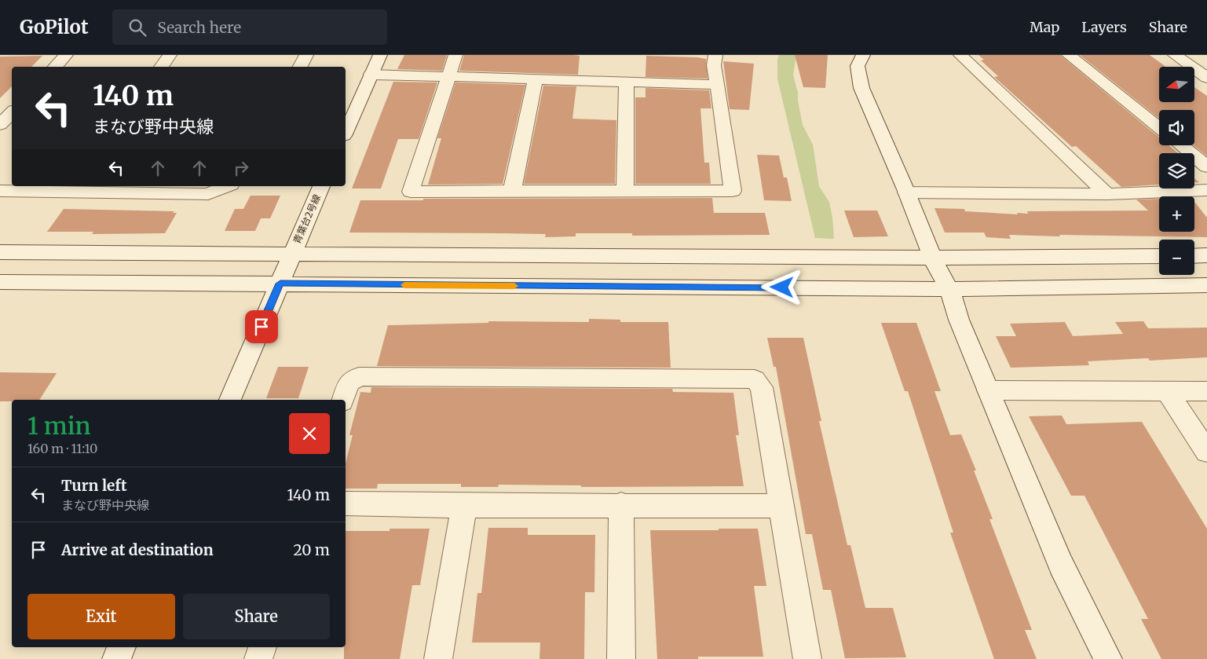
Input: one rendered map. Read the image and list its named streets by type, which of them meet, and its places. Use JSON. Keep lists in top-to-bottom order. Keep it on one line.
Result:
{"streets":{"street":["青葉台2号線"]},"north":"left","page":{"header":"GoPilot","search":"Search here","nav":["Map","Layers","Share"],"map_buttons":["+","−"],"turn":["140 m","まなび野中央線"],"heading":["1 min","160 m · 11:10"],"list":[{"name":"Turn left","note":"まなび野中央線","value":"140 m"},{"name":"Arrive at destination","value":"20 m"}],"buttons":["Exit","Share"]}}
